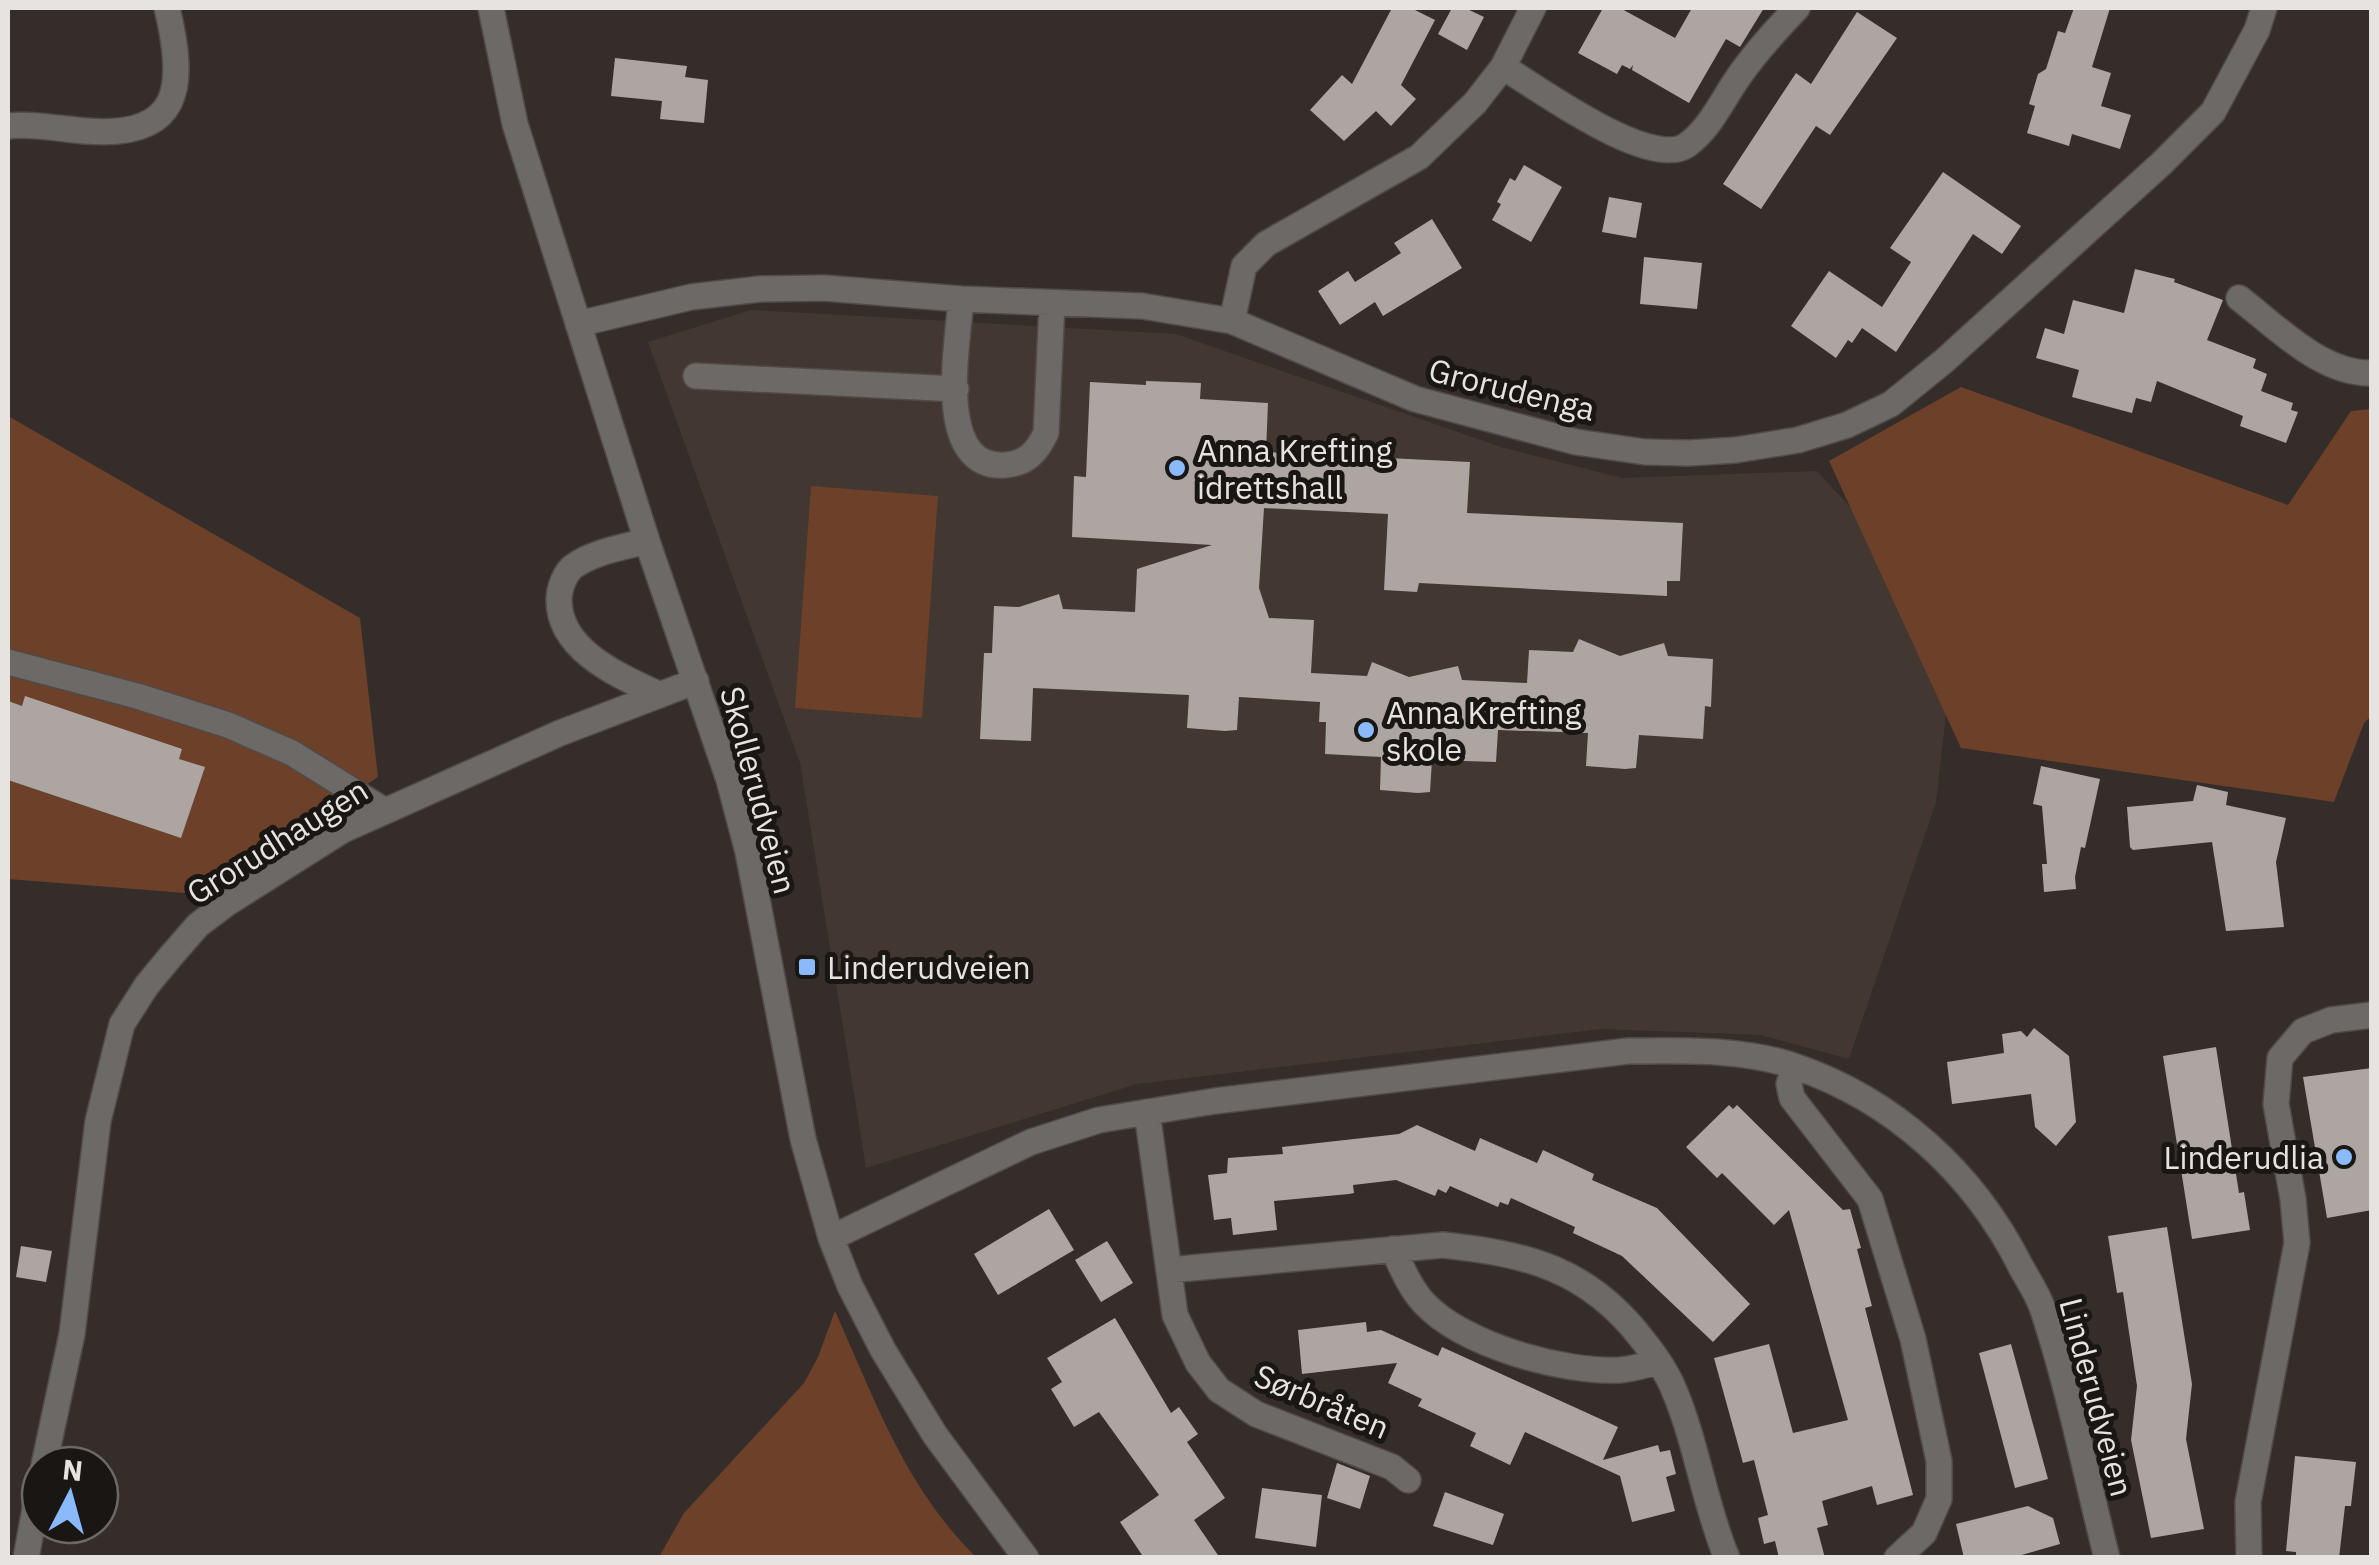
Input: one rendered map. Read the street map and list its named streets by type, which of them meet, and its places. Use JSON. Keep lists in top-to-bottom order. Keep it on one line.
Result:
{"streets":{"street":["Grorudenga","Skollerudveien","Grorudhaugen","Linderudveien","Sørbråten"]},"crossings":[["Grorudenga","Skollerudveien"],["Skollerudveien","Grorudhaugen"],["Skollerudveien","Linderudveien"],["Linderudveien","Sørbråten"]],"places":{"other":["Anna Krefting idrettshall","Anna Krefting skole","Linderudlia"],"transit":["Linderudveien"]},"north":"top"}
